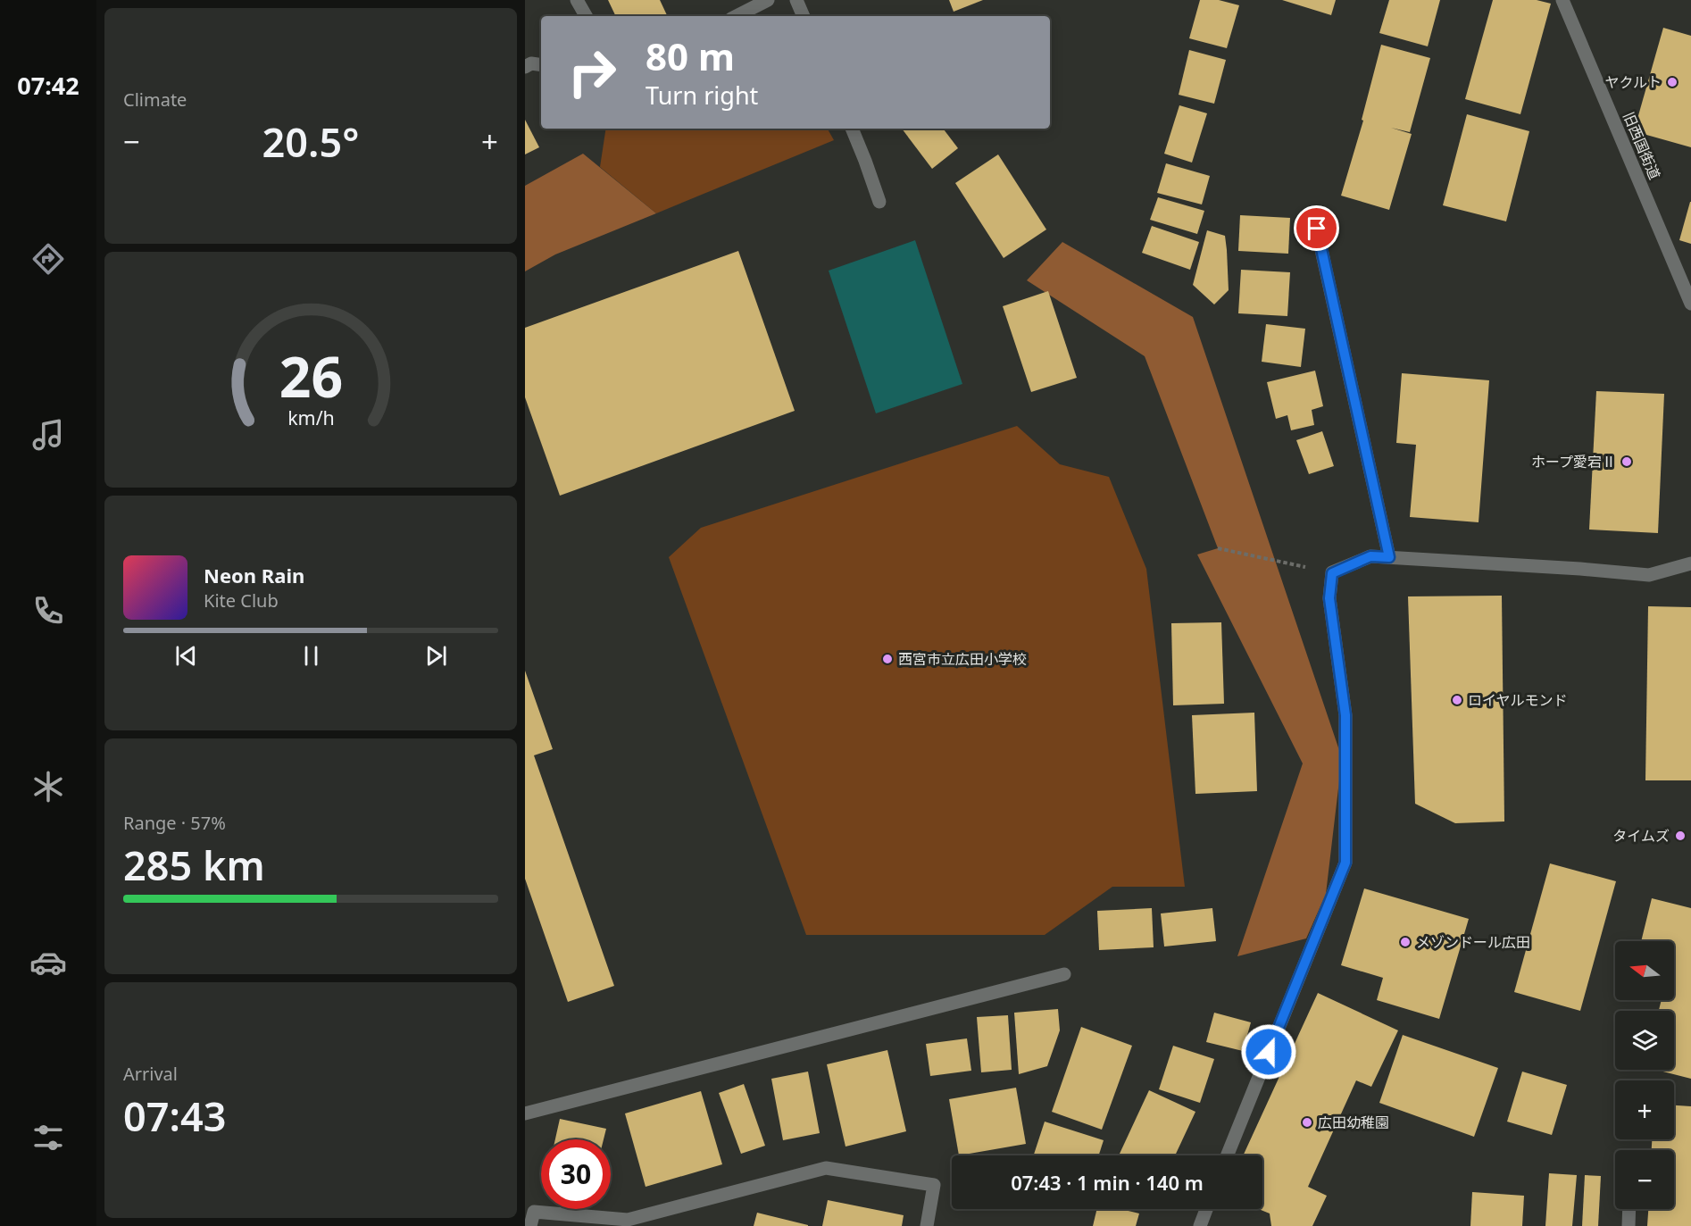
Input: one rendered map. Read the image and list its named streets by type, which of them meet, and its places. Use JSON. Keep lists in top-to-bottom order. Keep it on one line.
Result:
{"streets":{"street":["旧西国街道"]},"places":["ヤクルト","ホープ愛宕Ⅱ","西宮市立広田小学校","ロイヤルモンド","タイムズ","メゾンドール広田","広田幼稚園"],"north":"left","page":{"tabs":"07:42","tile":["Climate",["Range · 57%","285 km"],["Arrival","07:43"]],"turn":["80 m","Turn right"],"heat":["−","20.5°","+"],"song":["Neon Rain","Kite Club"],"map_buttons":["+","−"],"limit":"30","trip":"07:43 · 1 min · 140 m","gauge":["26","km/h"]}}
